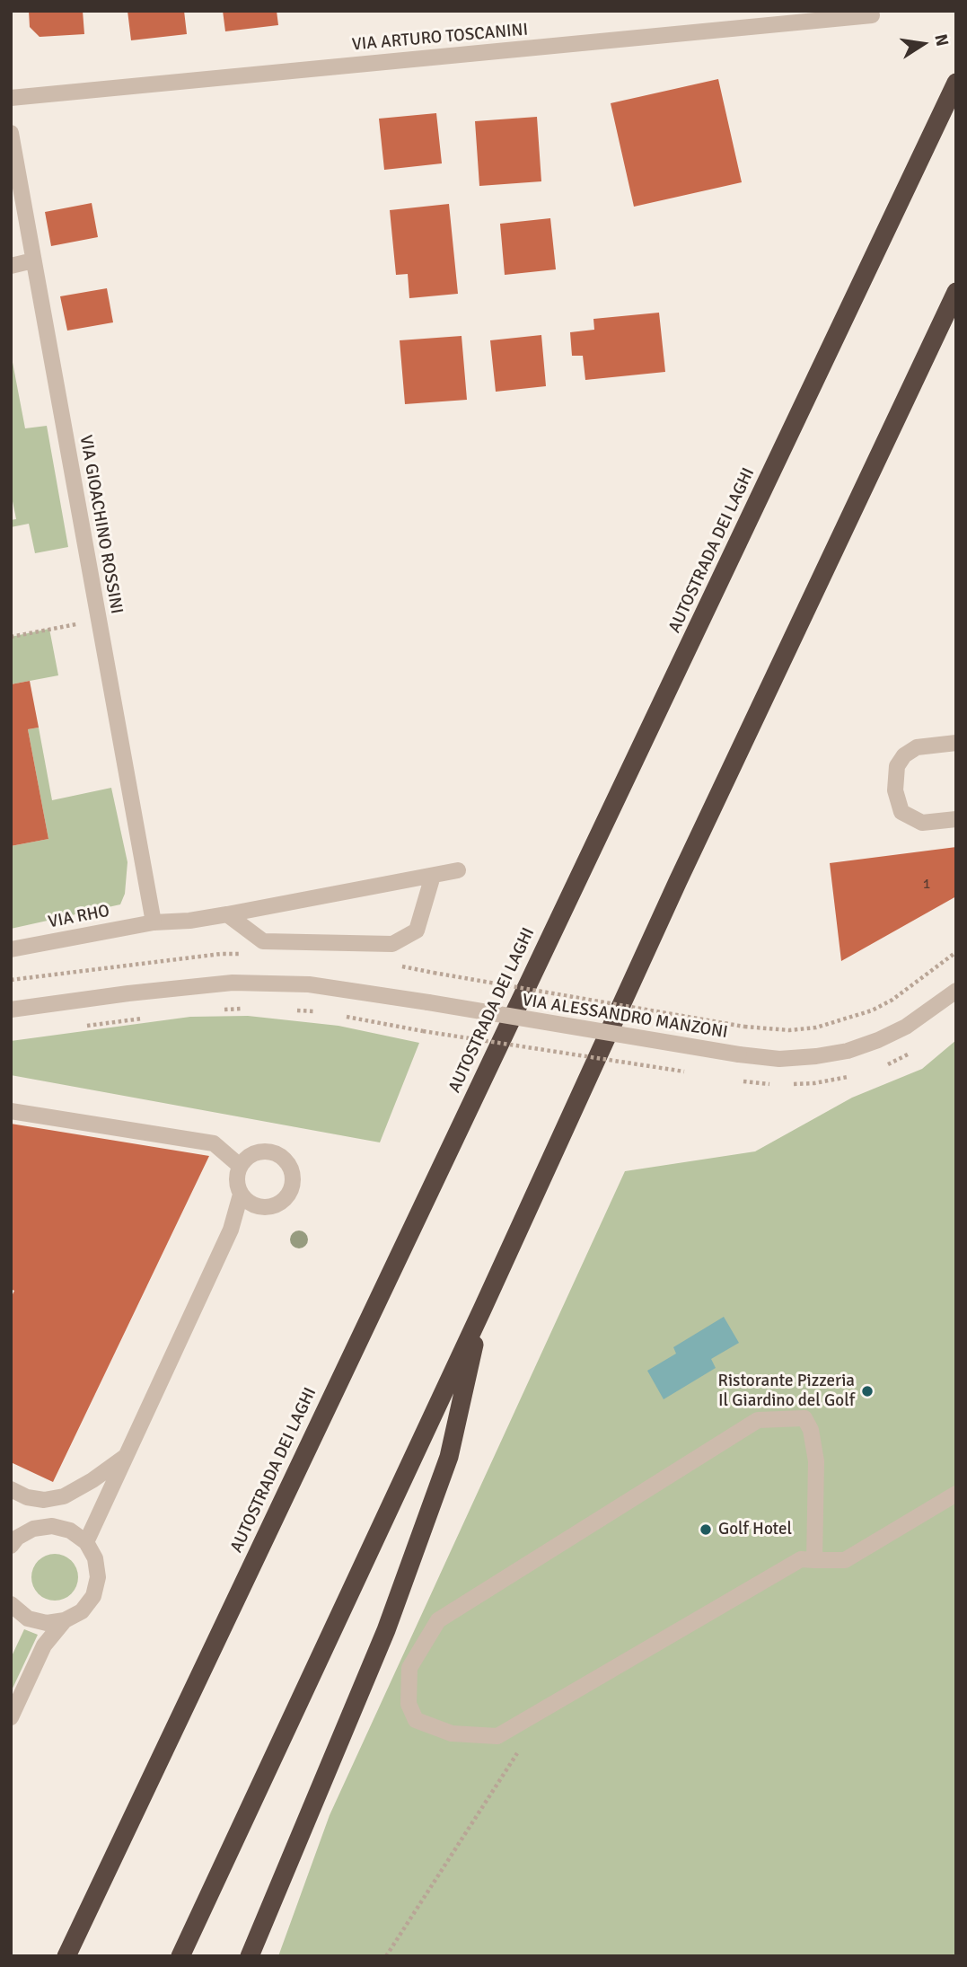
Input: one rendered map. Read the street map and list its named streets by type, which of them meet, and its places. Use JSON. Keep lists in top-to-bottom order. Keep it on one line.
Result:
{"streets":{"highway":["AUTOSTRADA DEI LAGHI"],"street":["VIA ARTURO TOSCANINI","VIA GIOACHINO ROSSINI","VIA RHO","VIA ALESSANDRO MANZONI"]},"crossings":[["VIA GIOACHINO ROSSINI","VIA RHO"]],"places":["Ristorante Pizzeria Il Giardino del Golf","Golf Hotel"],"house_numbers":["1"],"north":"right"}
